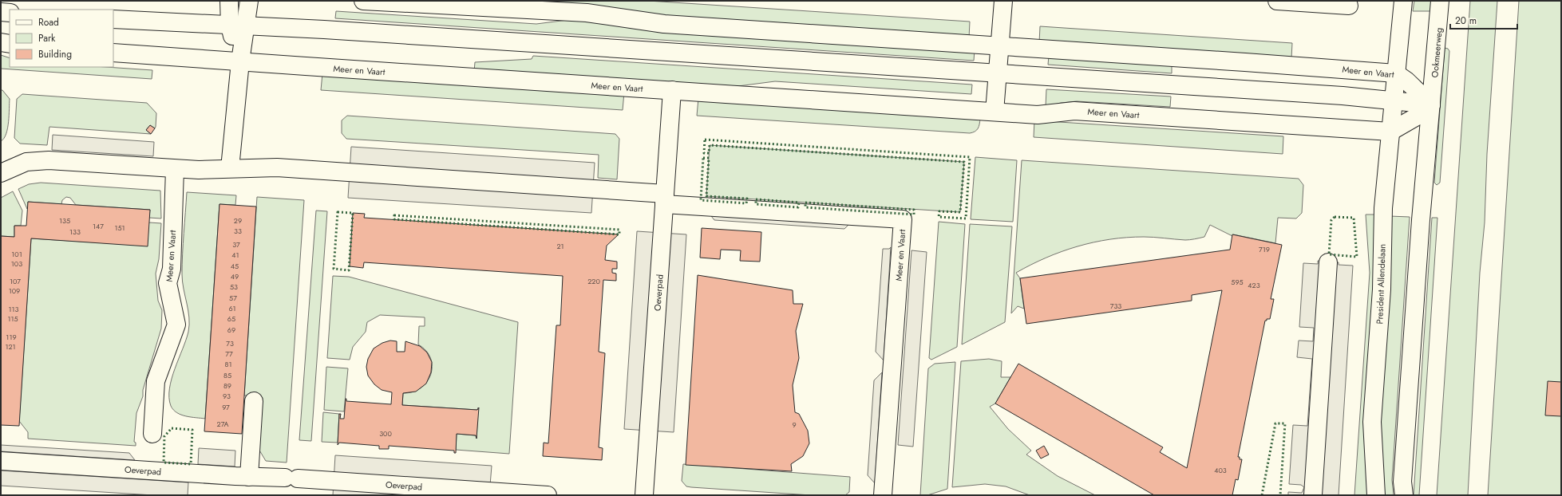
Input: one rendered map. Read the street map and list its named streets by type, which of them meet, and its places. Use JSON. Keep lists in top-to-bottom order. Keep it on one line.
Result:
{"streets":{"main road":["Ookmeerweg","Meer en Vaart","President Allendelaan","Oeverpad"]},"crossings":[["Ookmeerweg","Meer en Vaart"],["Meer en Vaart","President Allendelaan"],["Meer en Vaart","Oeverpad"]],"house_numbers":["135","29","147","151","33","133","37","21","719","101","41","103","45","49","107","220","595","423","53","109","57","733","61","113","115","65","69","119","73","121","77","81","85","89","93","97","27A","9","300","403"],"legend":["Road","Park","Building"],"scale_bar":"20 m"}
